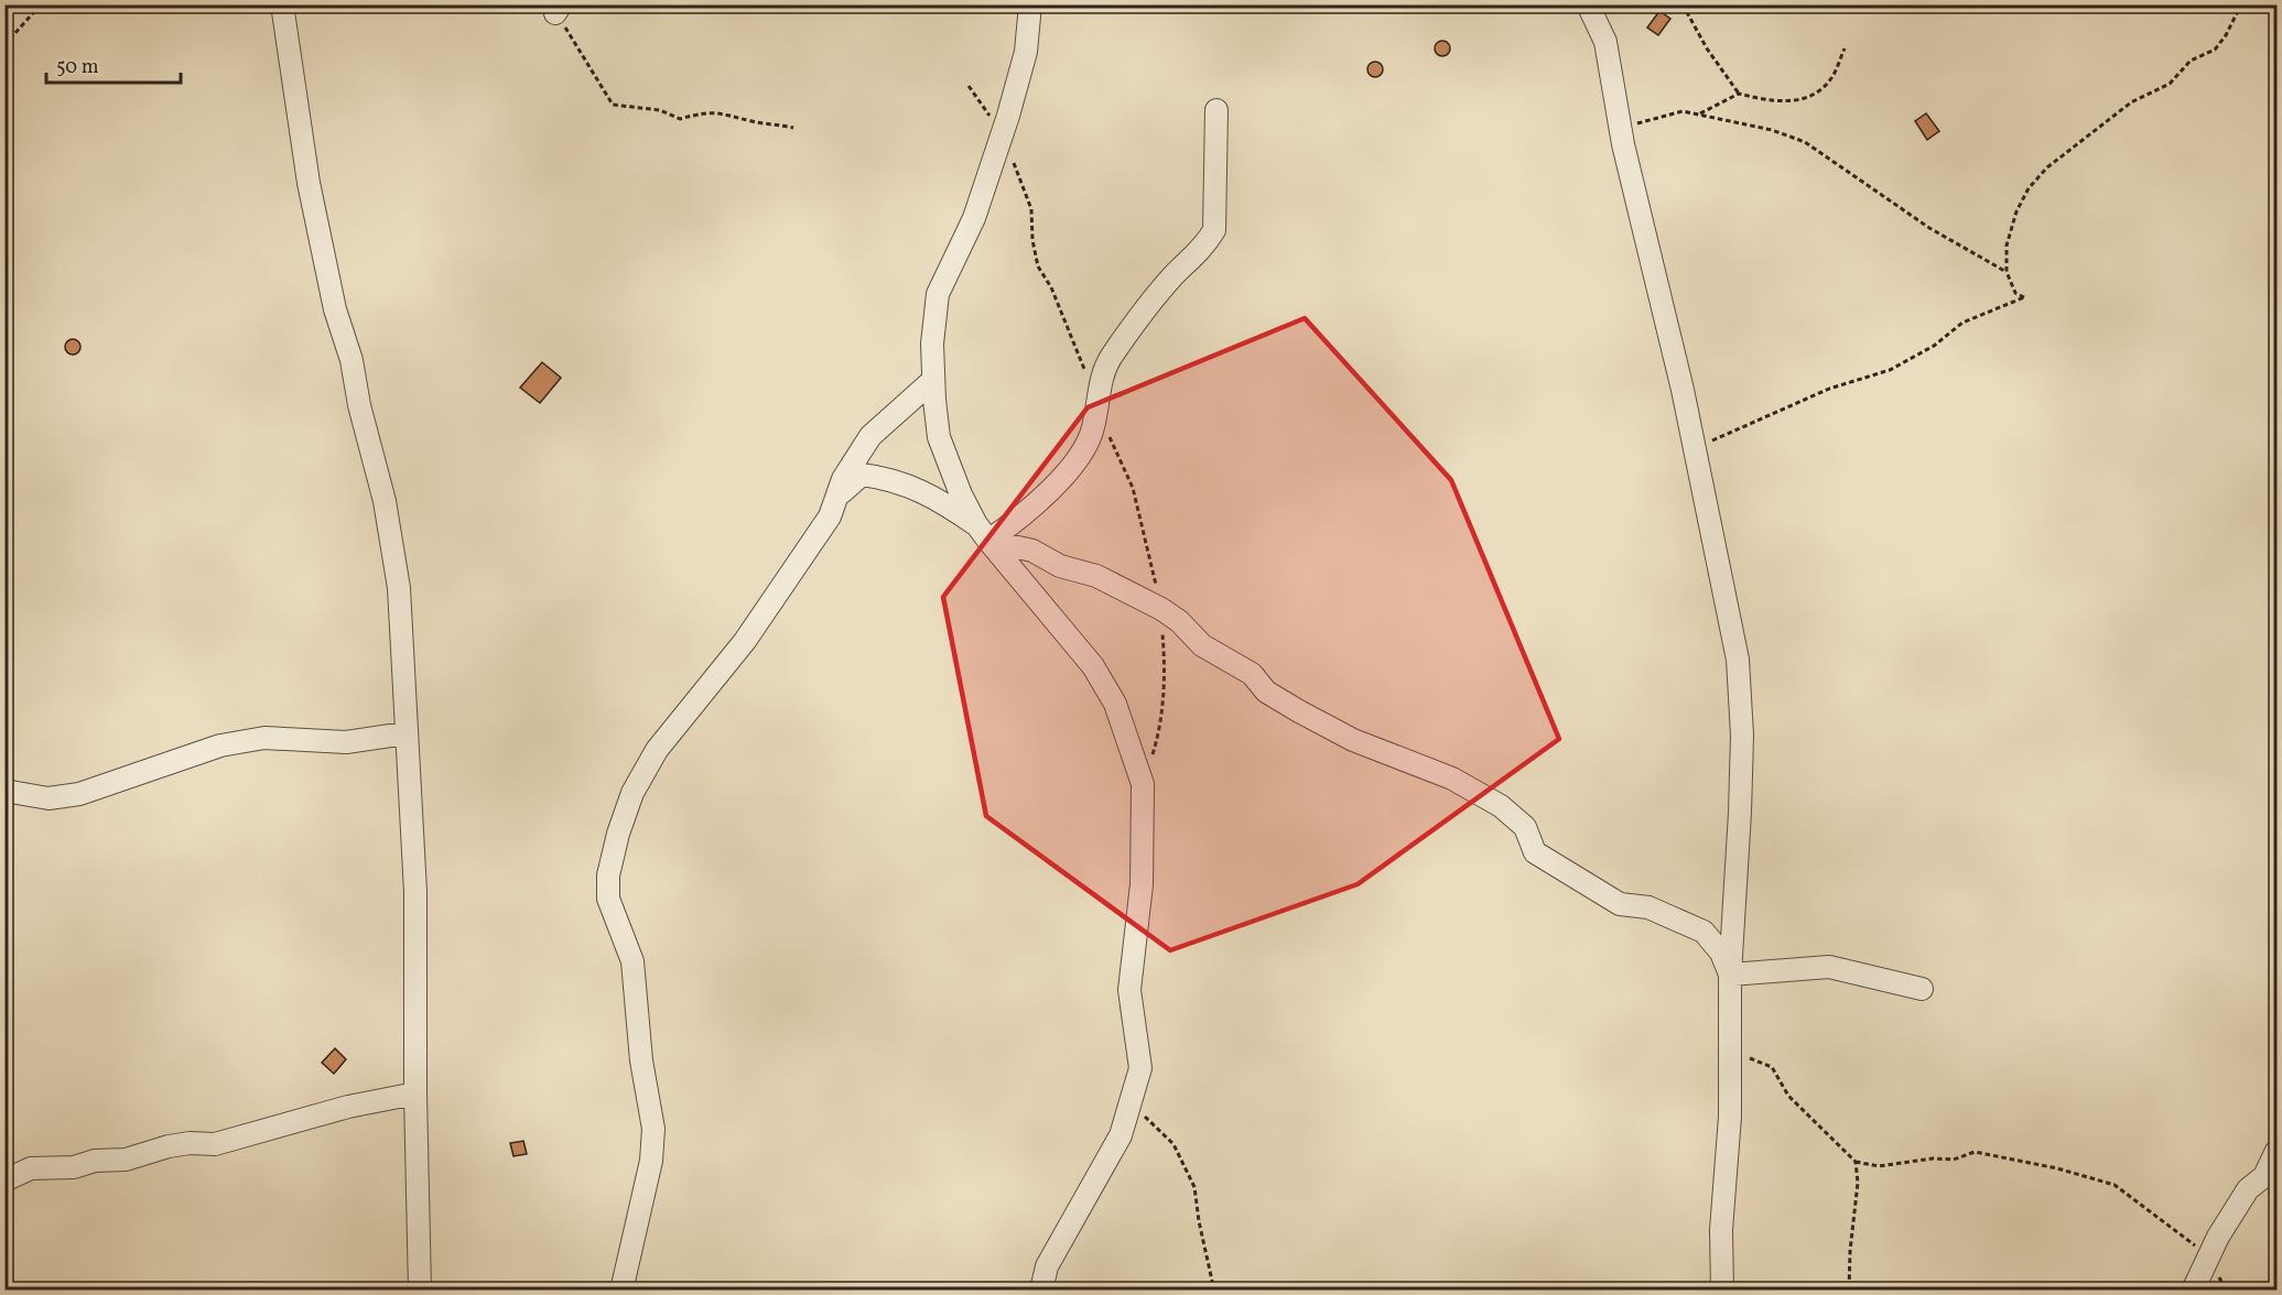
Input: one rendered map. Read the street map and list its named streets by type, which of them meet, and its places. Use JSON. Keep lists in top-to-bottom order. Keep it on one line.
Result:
{"scale_bar":"50 m"}
